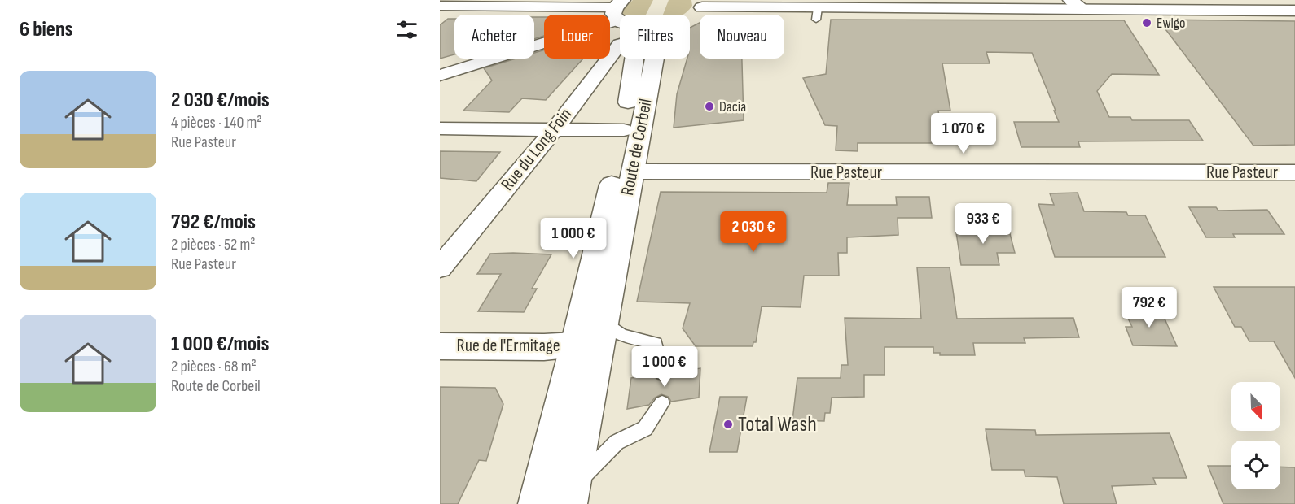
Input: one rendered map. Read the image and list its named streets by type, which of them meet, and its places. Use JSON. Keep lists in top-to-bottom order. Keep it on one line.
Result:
{"streets":{"main road":["Route de Corbeil"],"street":["Rue du Long Foin","Rue Pasteur","Rue de l'Ermitage"]},"crossings":[["Route de Corbeil","Rue Pasteur"],["Route de Corbeil","Rue de l'Ermitage"]],"places":["Ewigo","Dacia","Total Wash"],"north":"bottom right","page":{"heading":"6 biens","chip":["Acheter","Louer","Filtres","Nouveau"],"list":[{"name":"2 030 €/mois","note":"4 pièces · 140 m² · Rue Pasteur"},{"name":"792 €/mois","note":"2 pièces · 52 m² · Rue Pasteur"},{"name":"1 000 €/mois","note":"2 pièces · 68 m² · Route de Corbeil"}],"price":["1 070 €","933 €","2 030 €","1 000 €","792 €","1 000 €"]}}
